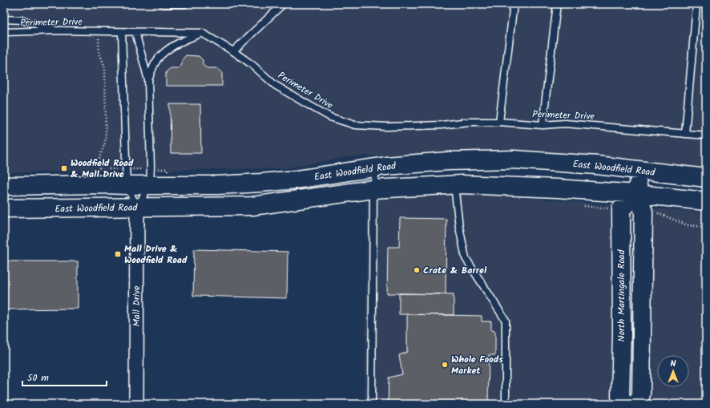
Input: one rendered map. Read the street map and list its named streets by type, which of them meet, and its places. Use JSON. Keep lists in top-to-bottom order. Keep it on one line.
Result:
{"streets":{"street":["East Woodfield Road","North Martingale Road","Mall Drive"],"lane":["Perimeter Drive"]},"crossings":[["Perimeter Drive","Mall Drive"],["East Woodfield Road","North Martingale Road"],["East Woodfield Road","Mall Drive"]],"places":{"transit":["Woodfield Road & Mall Drive","Mall Drive & Woodfield Road"],"other":["Crate & Barrel","Whole Foods Market"]},"scale_bar":"50 m","north":"top"}
